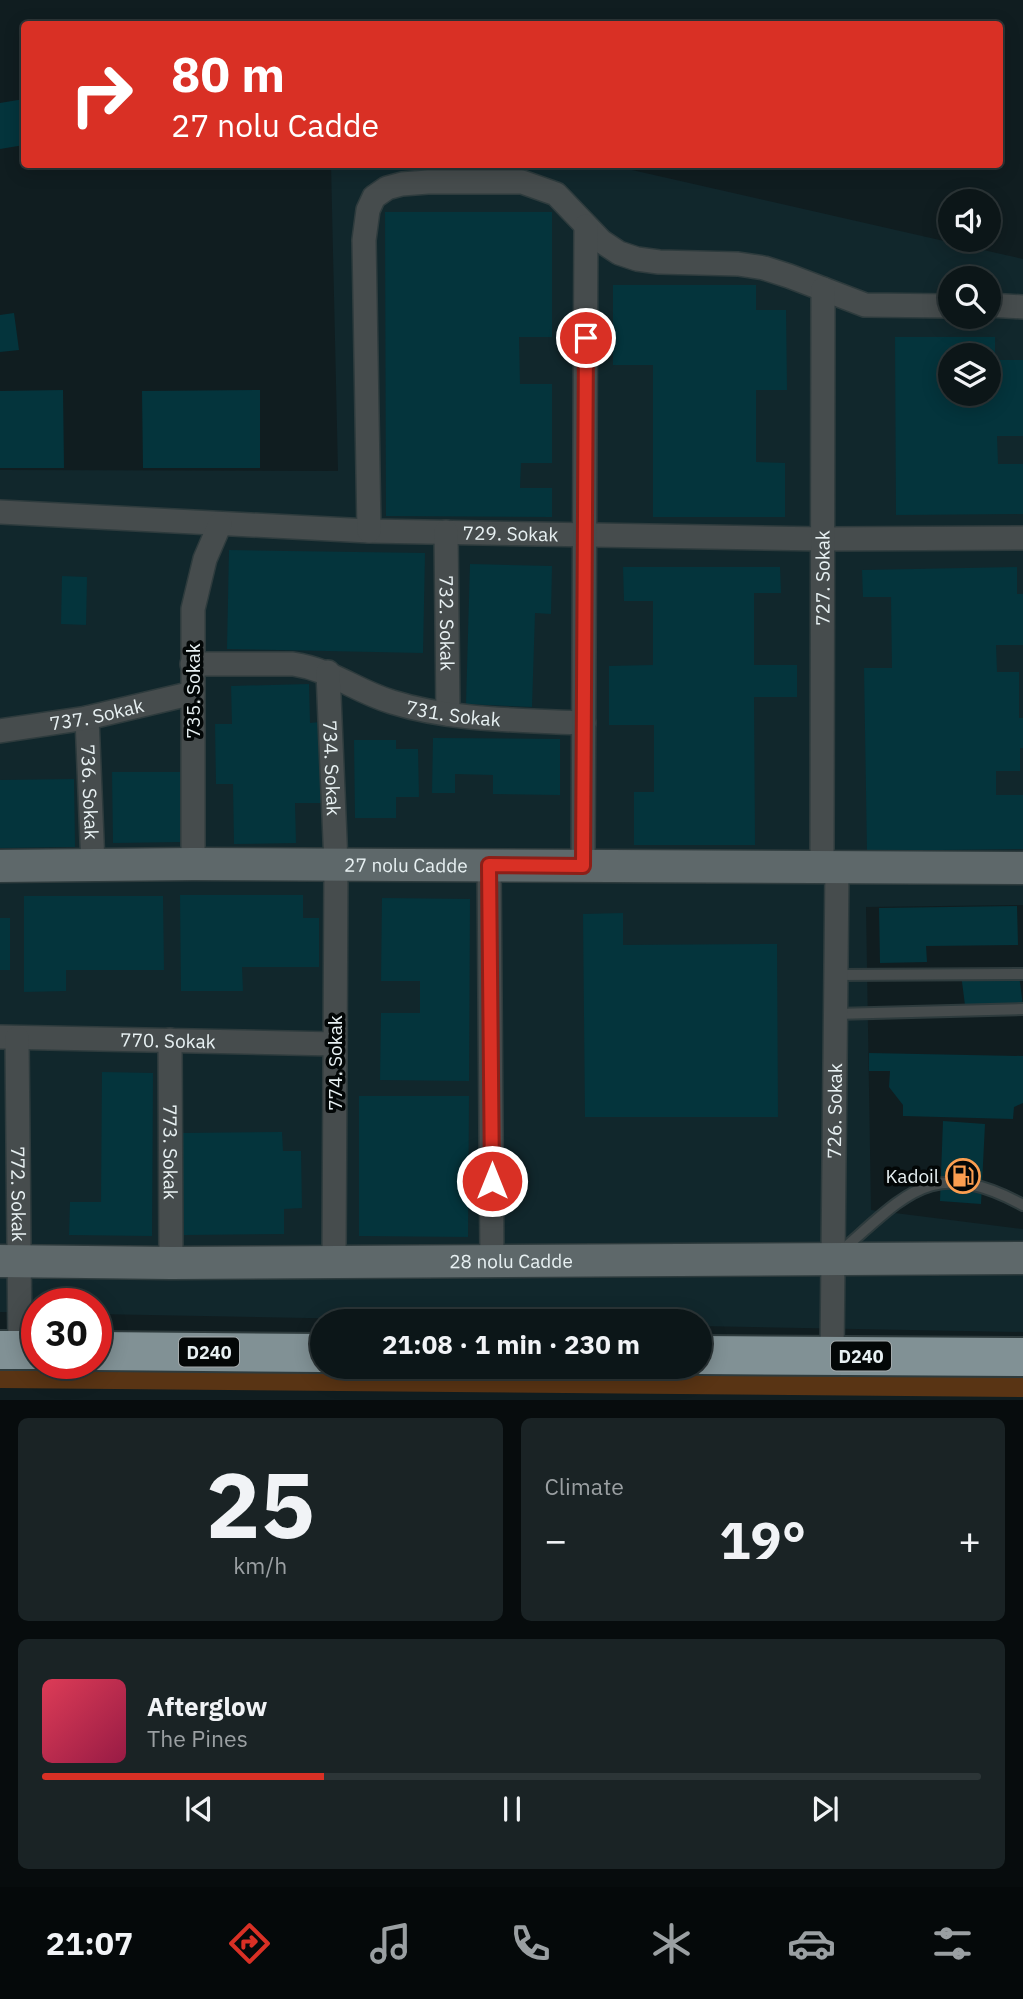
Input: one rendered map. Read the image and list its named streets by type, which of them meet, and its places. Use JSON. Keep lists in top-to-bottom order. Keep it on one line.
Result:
{"streets":{"highway":["D240"],"street":["729. Sokak","727. Sokak","732. Sokak","735. Sokak","731. Sokak","737. Sokak","734. Sokak","736. Sokak","27 nolu Cadde","770. Sokak","774. Sokak","726. Sokak","773. Sokak","772. Sokak","28 nolu Cadde"]},"crossings":[["729. Sokak","727. Sokak"],["729. Sokak","732. Sokak"],["729. Sokak","735. Sokak"],["727. Sokak","27 nolu Cadde"],["727. Sokak","726. Sokak"],["732. Sokak","731. Sokak"],["735. Sokak","731. Sokak"],["735. Sokak","737. Sokak"],["735. Sokak","27 nolu Cadde"],["731. Sokak","734. Sokak"],["737. Sokak","736. Sokak"],["734. Sokak","27 nolu Cadde"],["734. Sokak","774. Sokak"],["736. Sokak","27 nolu Cadde"],["27 nolu Cadde","774. Sokak"],["27 nolu Cadde","726. Sokak"],["770. Sokak","774. Sokak"],["770. Sokak","773. Sokak"],["770. Sokak","772. Sokak"],["774. Sokak","28 nolu Cadde"],["726. Sokak","28 nolu Cadde"],["726. Sokak","D240"],["773. Sokak","28 nolu Cadde"],["772. Sokak","28 nolu Cadde"]],"places":{"fuel station":["Kadoil"]},"page":{"turn":["80 m","27 nolu Cadde"],"limit":"30","trip":"21:08 · 1 min · 230 m","tile":[["25","km/h"],"Climate"],"heat":["−","19°","+"],"song":["Afterglow","The Pines"],"tabs":"21:07"}}
